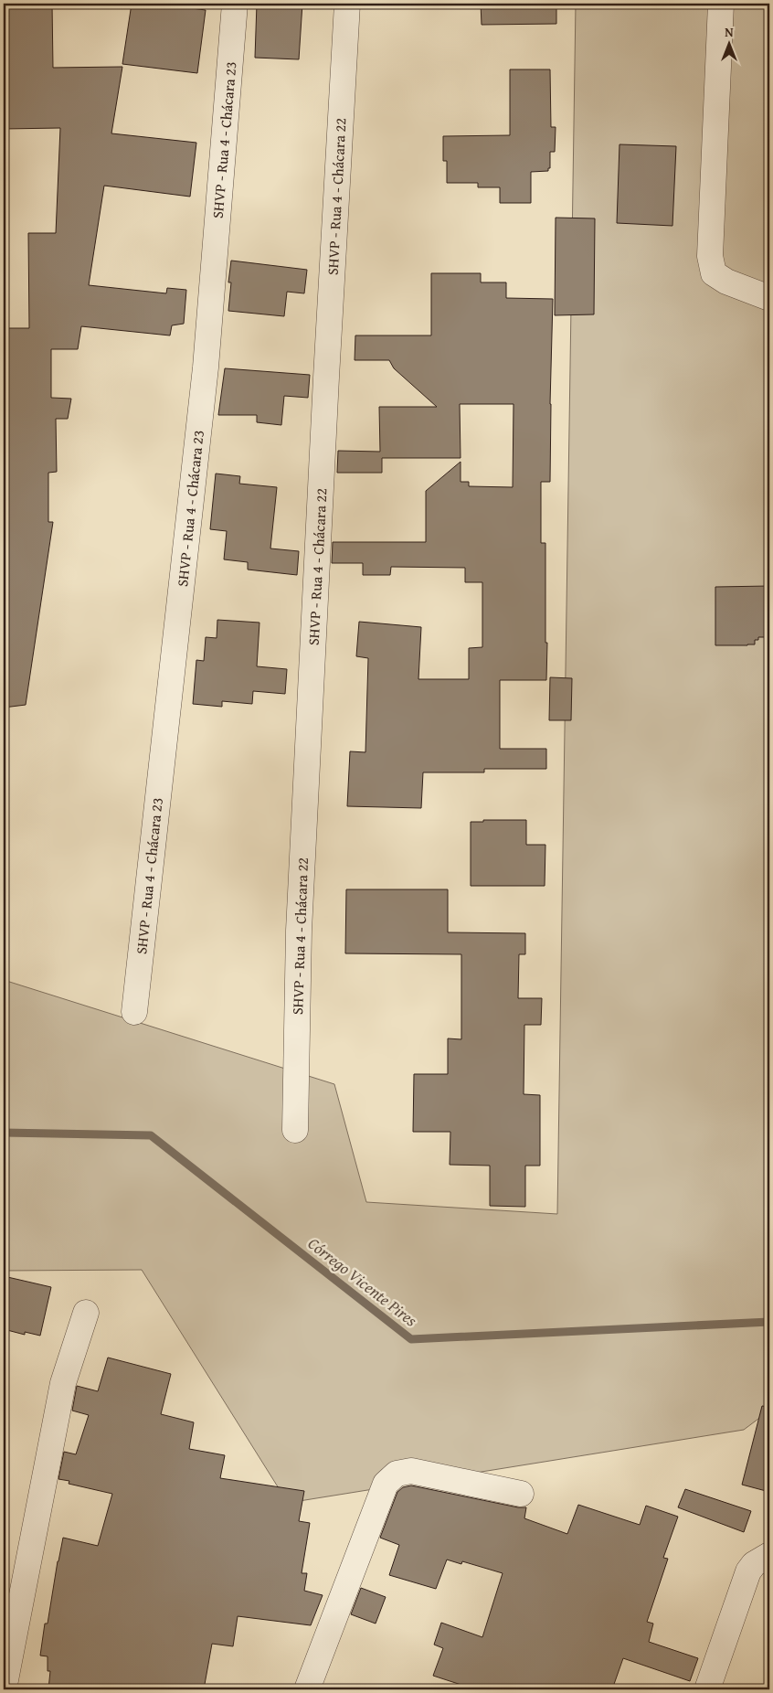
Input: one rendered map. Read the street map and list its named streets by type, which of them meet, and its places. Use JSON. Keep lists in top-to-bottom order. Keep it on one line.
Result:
{"streets":{"street":["SHVP - Rua 4 - Chácara 23","SHVP - Rua 4 - Chácara 22"]},"water":["Córrego Vicente Pires"],"north":"top"}
